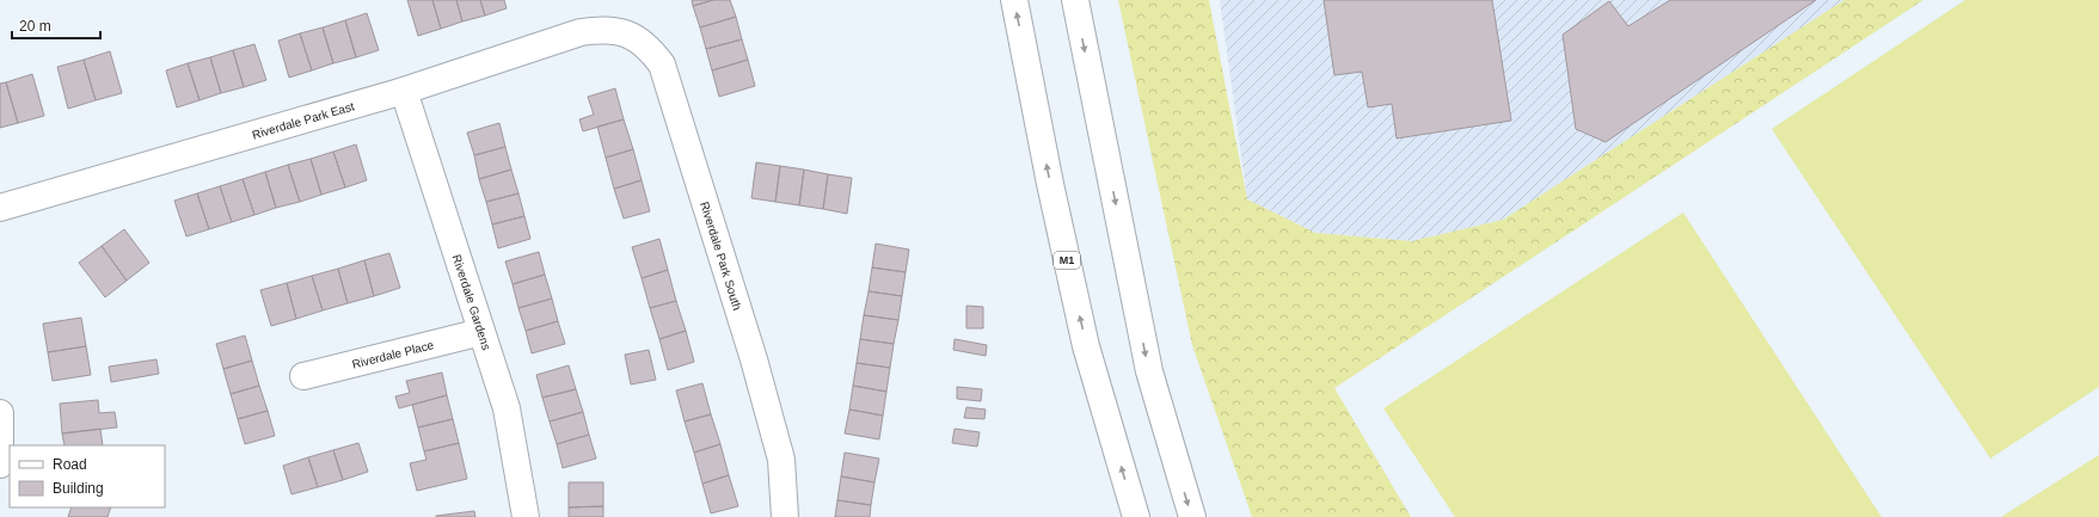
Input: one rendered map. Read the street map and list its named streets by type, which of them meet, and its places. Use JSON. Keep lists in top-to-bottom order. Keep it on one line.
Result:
{"streets":{"main road":["Riverdale Park East","Riverdale Park South","M1","Riverdale Gardens","Riverdale Place"]},"crossings":[["Riverdale Park East","Riverdale Park South"],["Riverdale Park East","Riverdale Gardens"],["Riverdale Gardens","Riverdale Place"]],"legend":["Road","Building"],"scale_bar":"20 m"}
